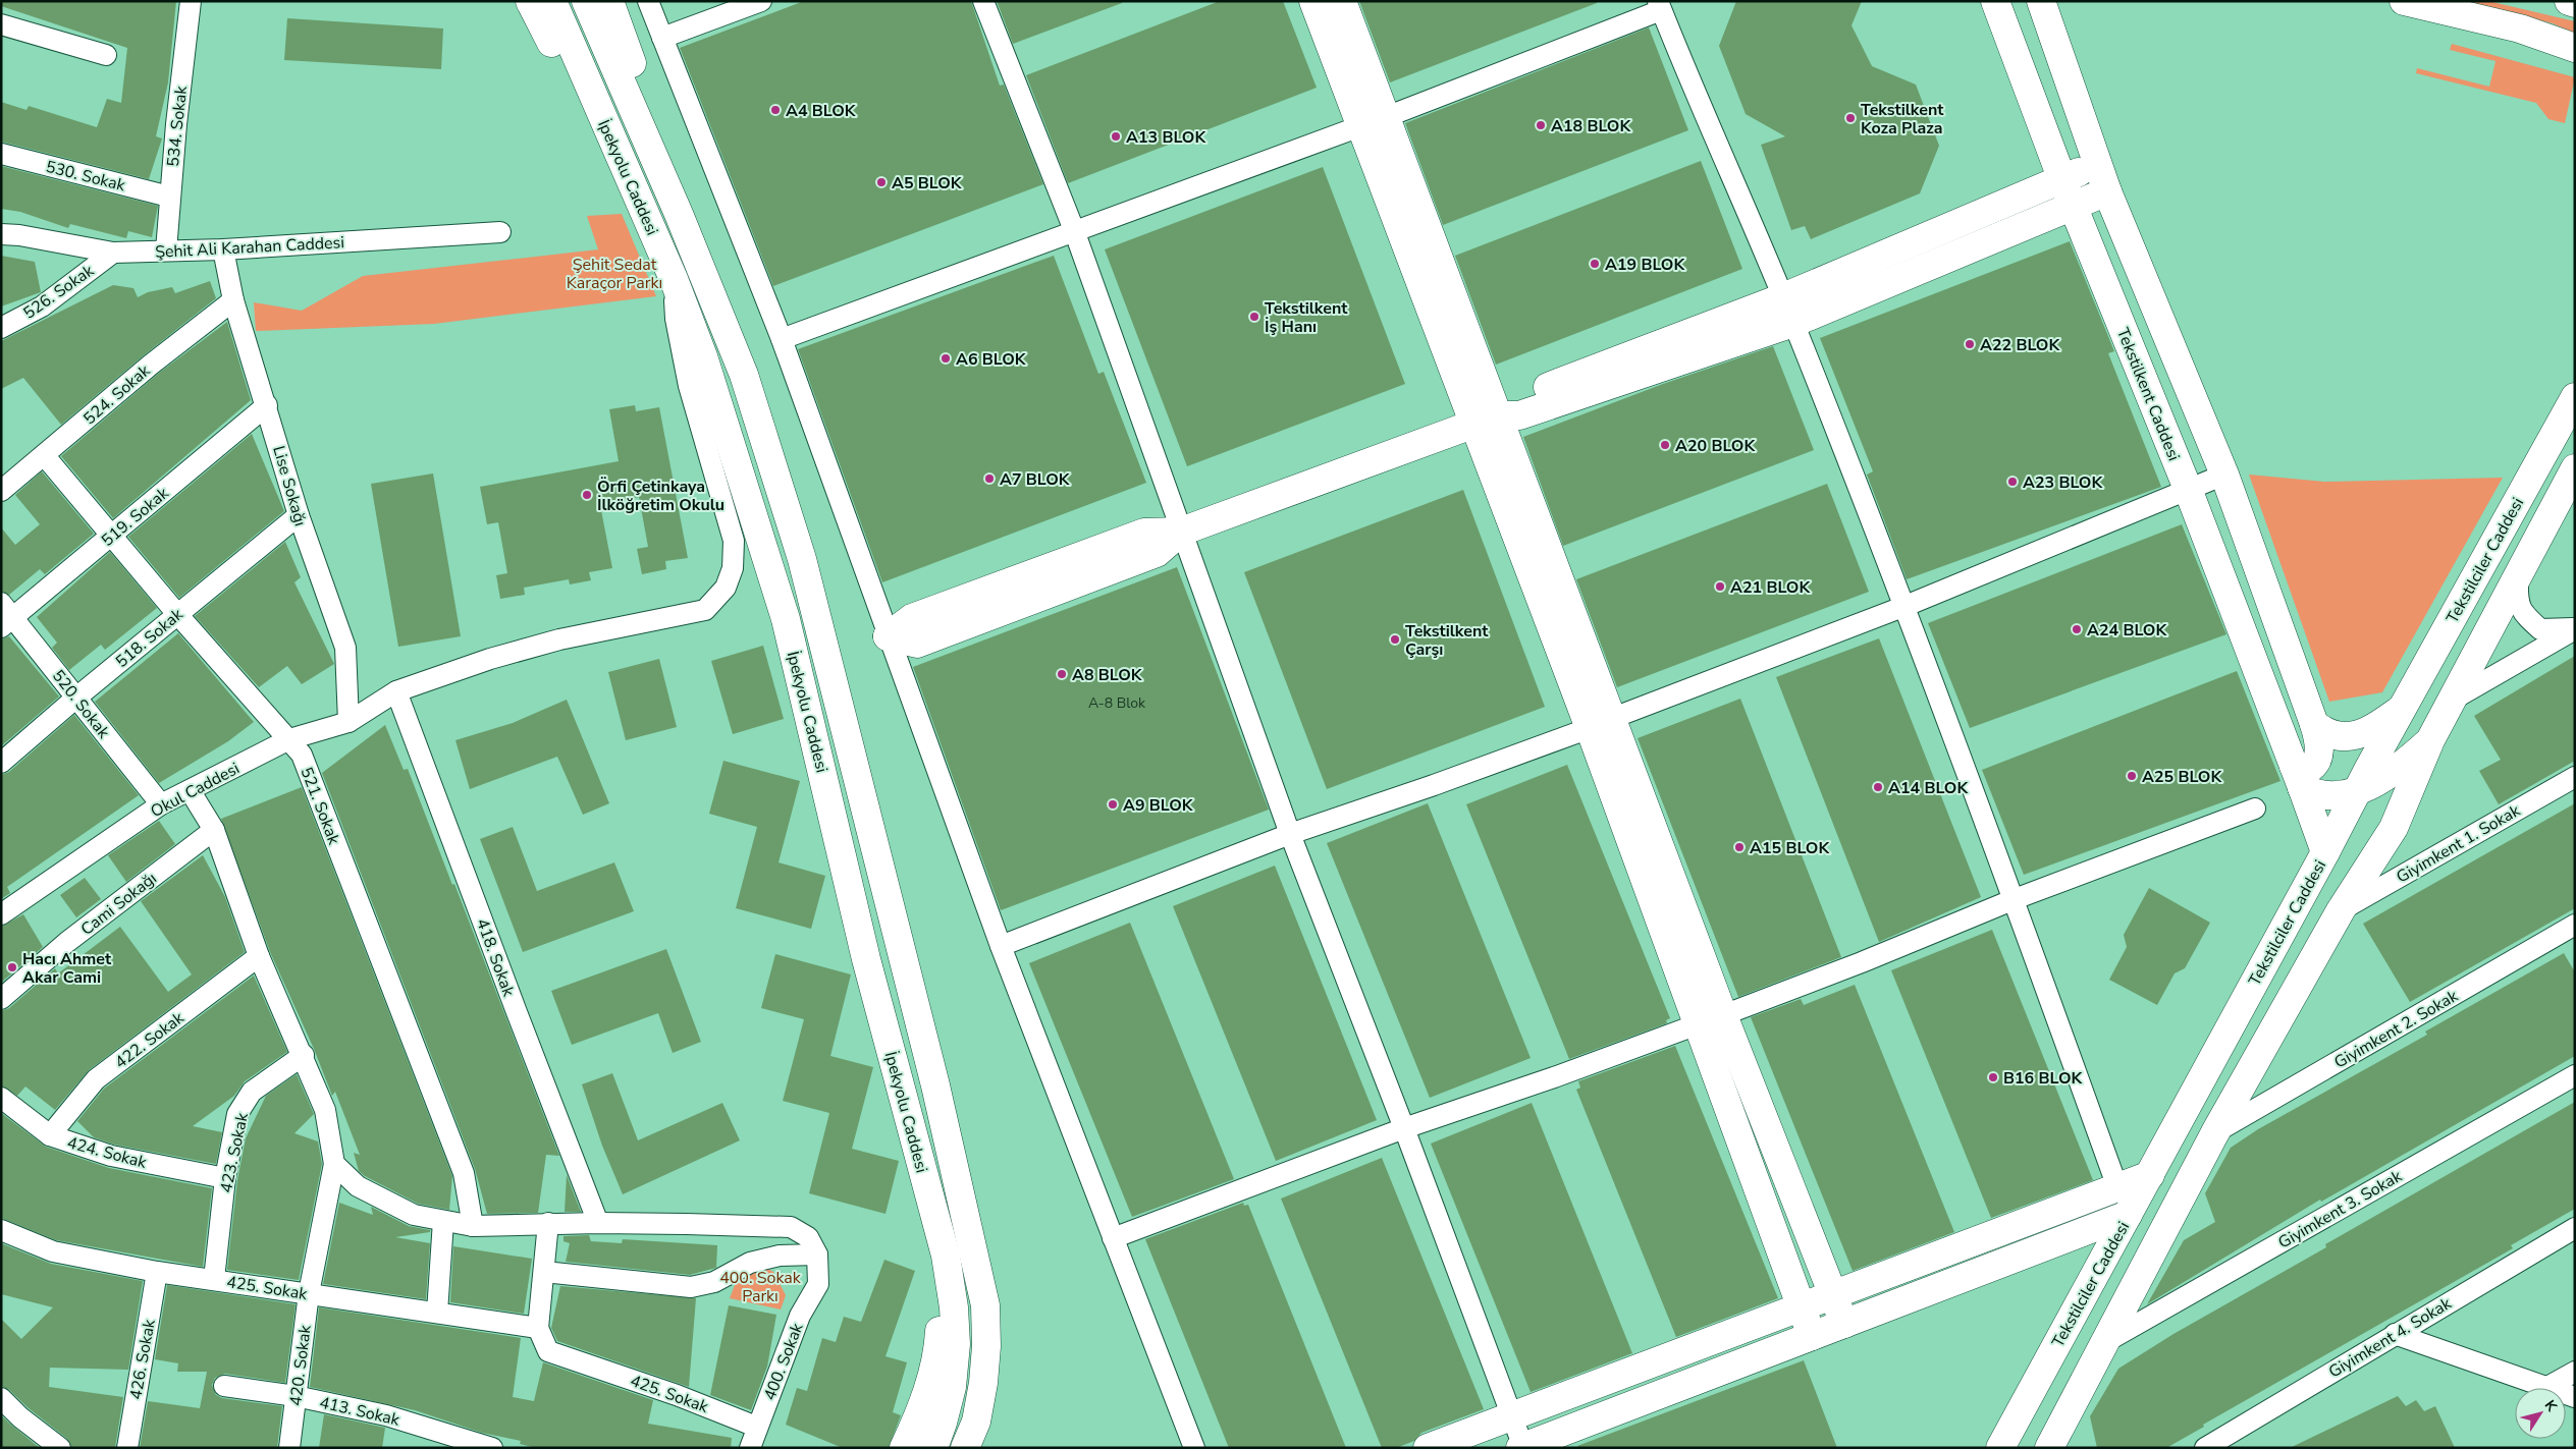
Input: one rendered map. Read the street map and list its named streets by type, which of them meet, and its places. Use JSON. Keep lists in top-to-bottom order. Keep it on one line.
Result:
{"streets":{"main road":["İpekyolu Caddesi","Tekstilkent Caddesi","Tekstilciler Caddesi"],"street":["534. Sokak","530. Sokak","Şehit Ali Karahan Caddesi","526. Sokak","524. Sokak","Lise Sokağı","519. Sokak","518. Sokak","520. Sokak","Okul Caddesi","521. Sokak","Giyimkent 1. Sokak","Cami Sokağı","418. Sokak","Giyimkent 2. Sokak","422. Sokak","424. Sokak","423. Sokak","Giyimkent 3. Sokak","425. Sokak","Giyimkent 4. Sokak","426. Sokak","400. Sokak","420. Sokak","413. Sokak"]},"crossings":[["534. Sokak","530. Sokak"],["534. Sokak","Şehit Ali Karahan Caddesi"],["İpekyolu Caddesi","Okul Caddesi"],["Şehit Ali Karahan Caddesi","526. Sokak"],["Şehit Ali Karahan Caddesi","Lise Sokağı"],["524. Sokak","Lise Sokağı"],["524. Sokak","521. Sokak"],["Tekstilkent Caddesi","Tekstilciler Caddesi"],["Lise Sokağı","519. Sokak"],["Lise Sokağı","518. Sokak"],["Lise Sokağı","Okul Caddesi"],["519. Sokak","520. Sokak"],["519. Sokak","521. Sokak"],["518. Sokak","520. Sokak"],["518. Sokak","521. Sokak"],["520. Sokak","Okul Caddesi"],["Okul Caddesi","521. Sokak"],["Okul Caddesi","418. Sokak"],["422. Sokak","424. Sokak"],["424. Sokak","423. Sokak"],["423. Sokak","425. Sokak"],["425. Sokak","426. Sokak"],["425. Sokak","400. Sokak"],["425. Sokak","420. Sokak"],["420. Sokak","413. Sokak"]],"parks":["Şehit Sedat Karaçor Parkı","400. Sokak Parkı"],"places":["A4 BLOK","Tekstilkent Koza Plaza","A18 BLOK","A13 BLOK","A5 BLOK","A19 BLOK","Tekstilkent İş Hanı","A22 BLOK","A6 BLOK","A20 BLOK","A7 BLOK","A23 BLOK","Örfi Çetinkaya İlköğretim Okulu","A21 BLOK","A24 BLOK","Tekstilkent Çarşı","A8 BLOK","A25 BLOK","A14 BLOK","A9 BLOK","A15 BLOK","Hacı Ahmet Akar Cami","B16 BLOK"],"house_numbers":["A-8 Blok"],"north":"top right"}
